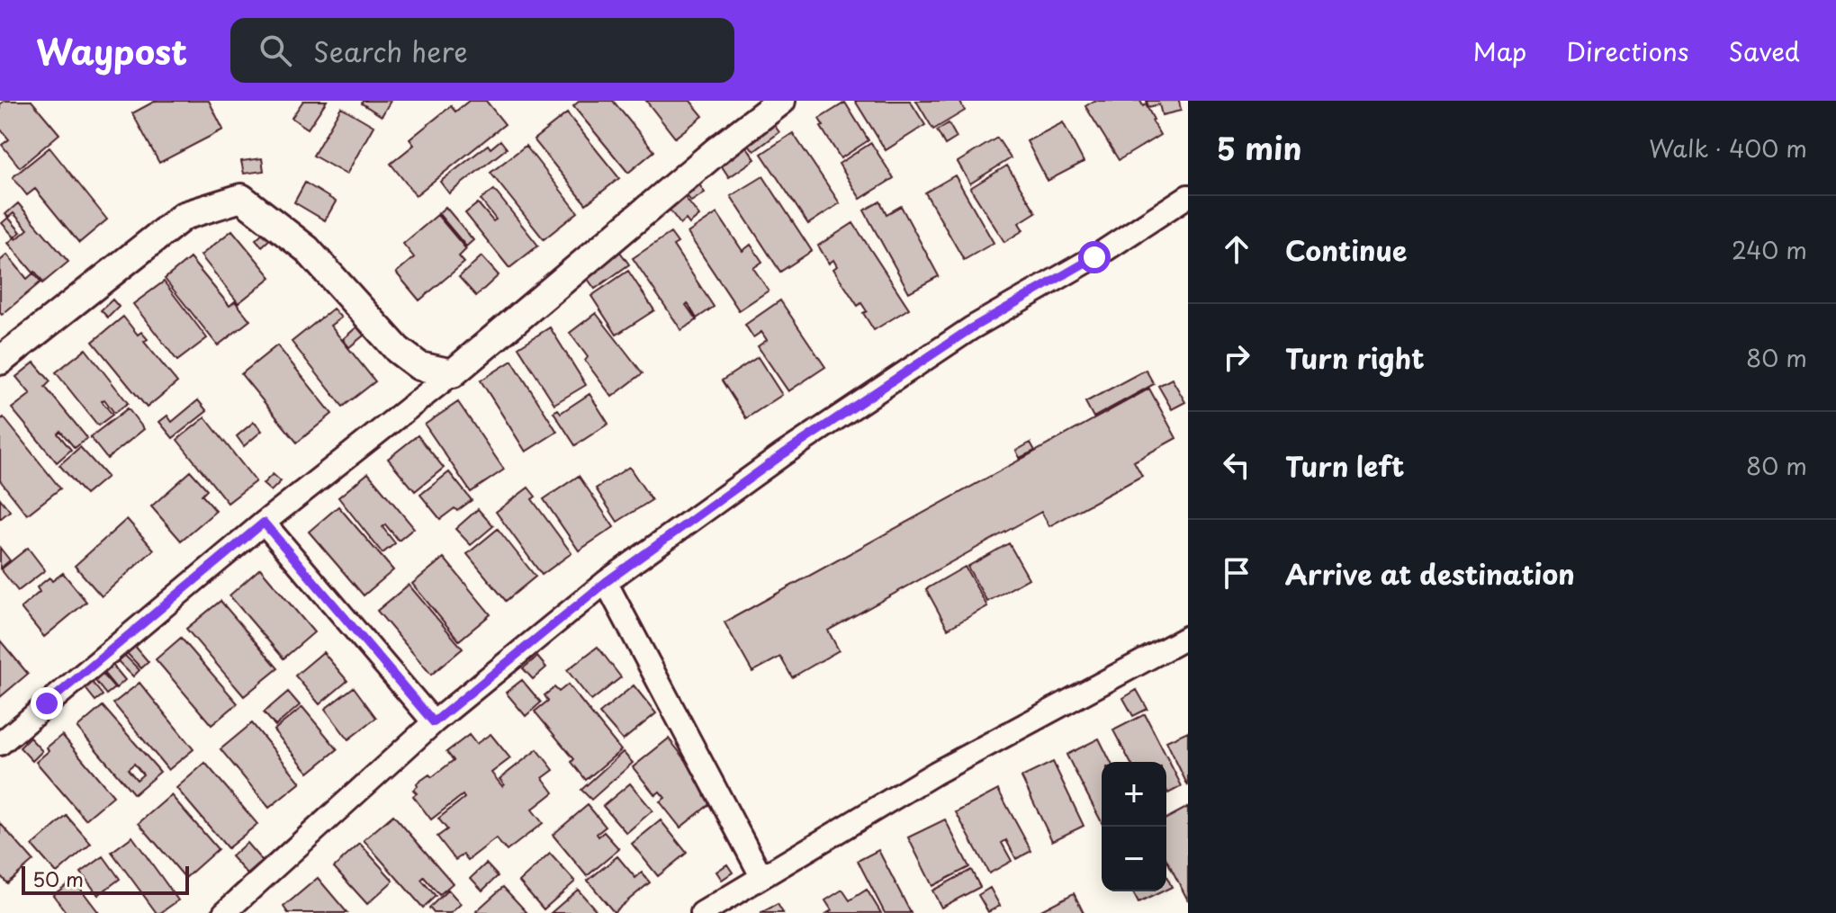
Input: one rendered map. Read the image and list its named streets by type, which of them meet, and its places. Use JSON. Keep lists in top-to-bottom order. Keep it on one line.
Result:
{"scale_bar":"50 m","page":{"header":"Waypost","search":"Search here","nav":["Map","Directions","Saved"],"heading":["5 min","Walk · 400 m"],"list":[["Continue","240 m"],["Turn right","80 m"],["Turn left","80 m"],"Arrive at destination"],"map_buttons":["+","−"],"scale":"50 m"}}
